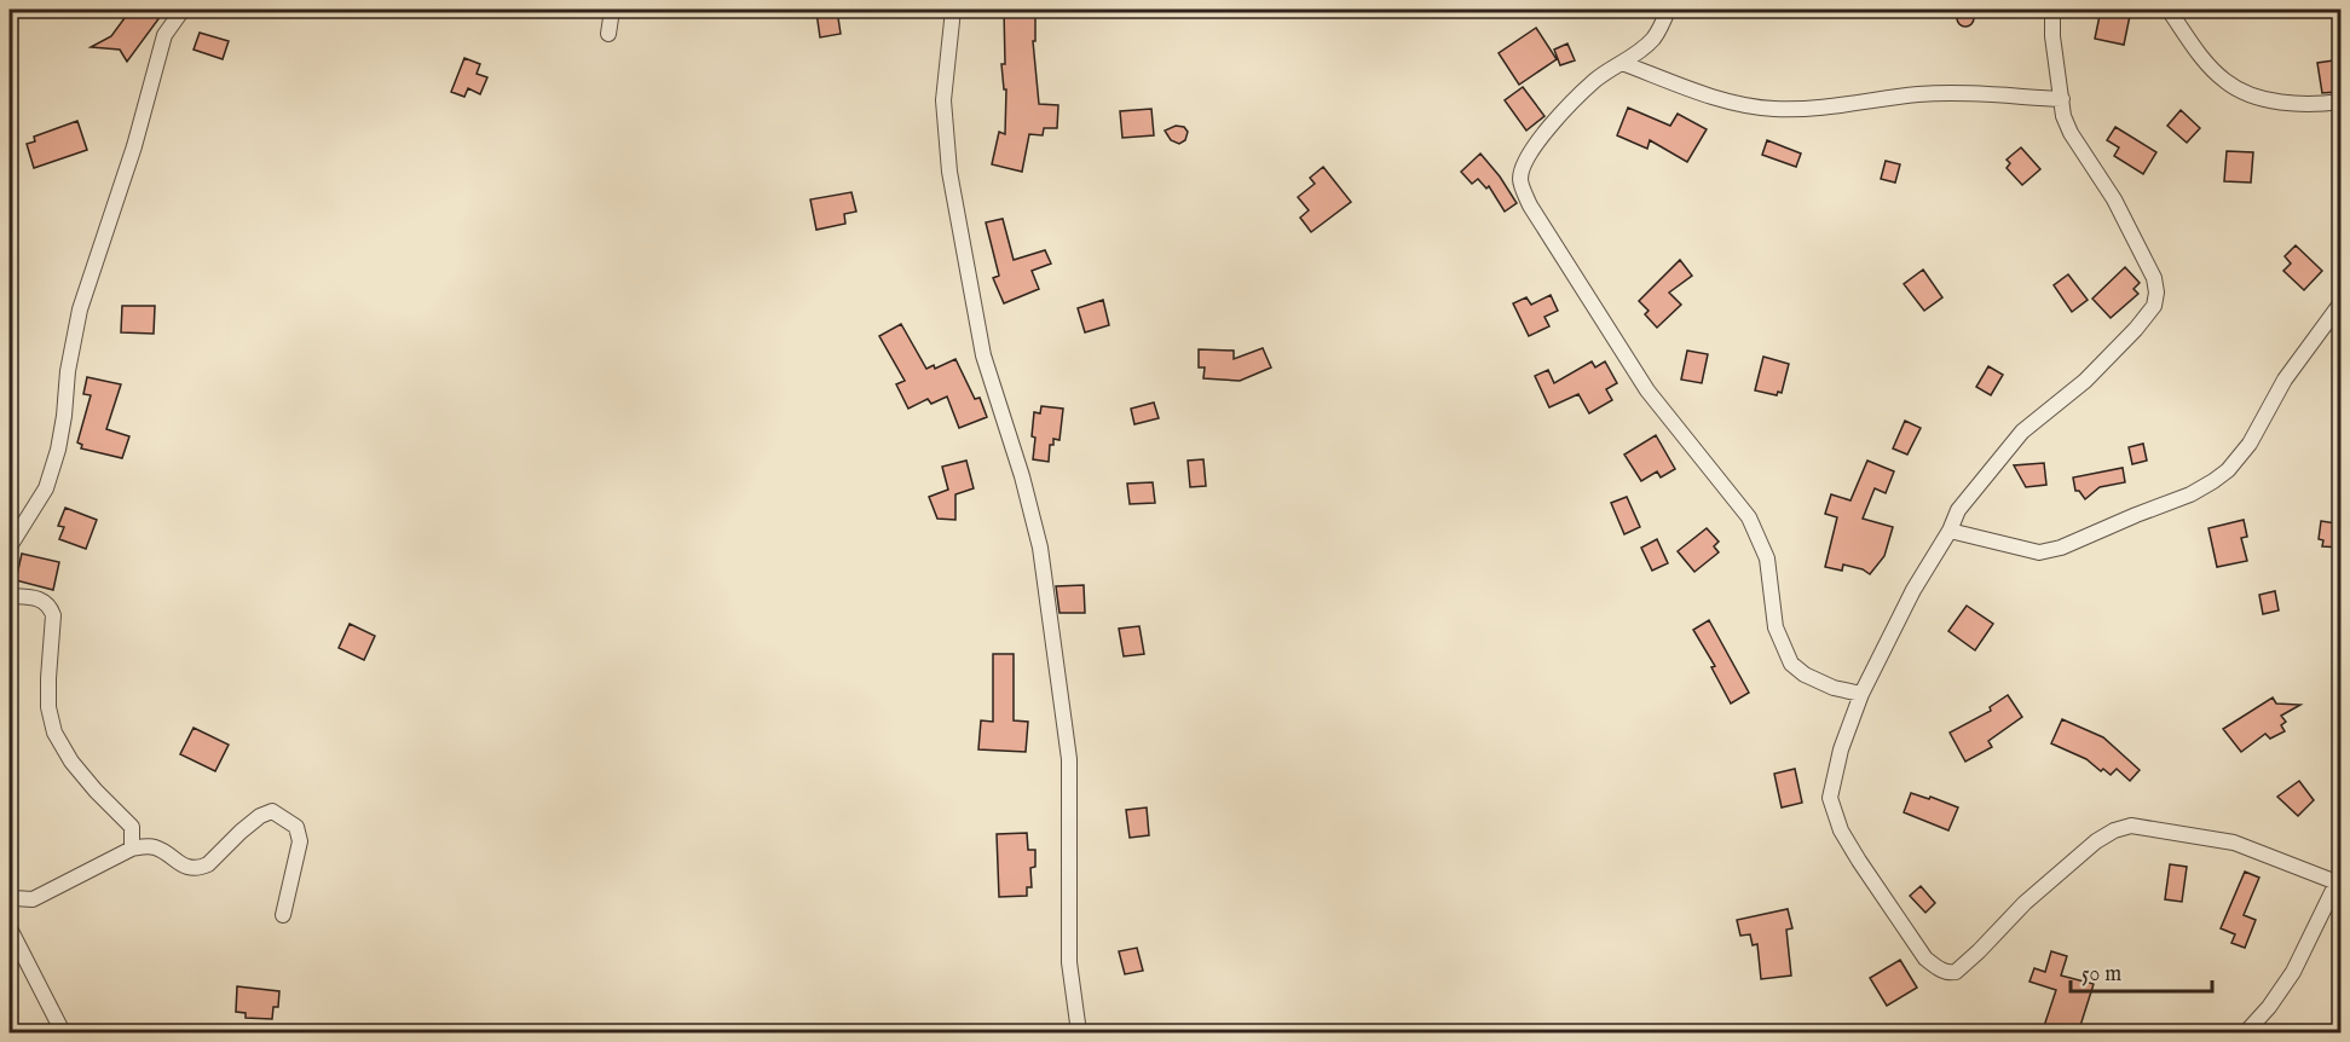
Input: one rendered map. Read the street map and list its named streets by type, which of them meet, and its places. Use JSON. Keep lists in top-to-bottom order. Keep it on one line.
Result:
{"scale_bar":"50 m"}
